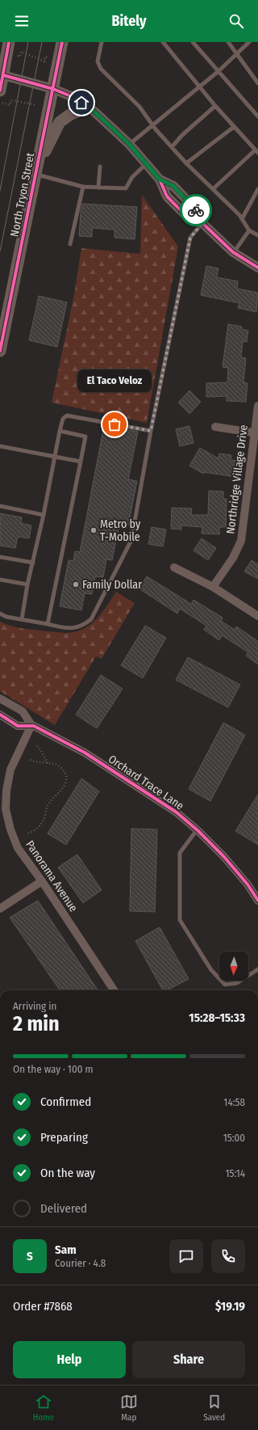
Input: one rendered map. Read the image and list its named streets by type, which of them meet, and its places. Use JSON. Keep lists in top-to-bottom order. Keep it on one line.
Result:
{"streets":{"main road":["North Tryon Street"],"street":["Northridge Village Drive","Orchard Trace Lane","Panorama Avenue"]},"crossings":[["Orchard Trace Lane","Panorama Avenue"]],"places":["El Taco Veloz","Metro by T-Mobile","Family Dollar"],"north":"bottom","page":{"header":"Bitely","bubble":"El Taco Veloz","heading":["2 min","Arriving in","15:28–15:33"],"panel":["Sam","Courier · 4.8","Order #7868","$19.19"],"bar":"On the way · 100 m","list":[["Confirmed","14:58"],["Preparing","15:00"],["On the way","15:14"],"Delivered"],"round":"S","buttons":["Help","Share"],"tabs":["Home","Map","Saved"]}}
